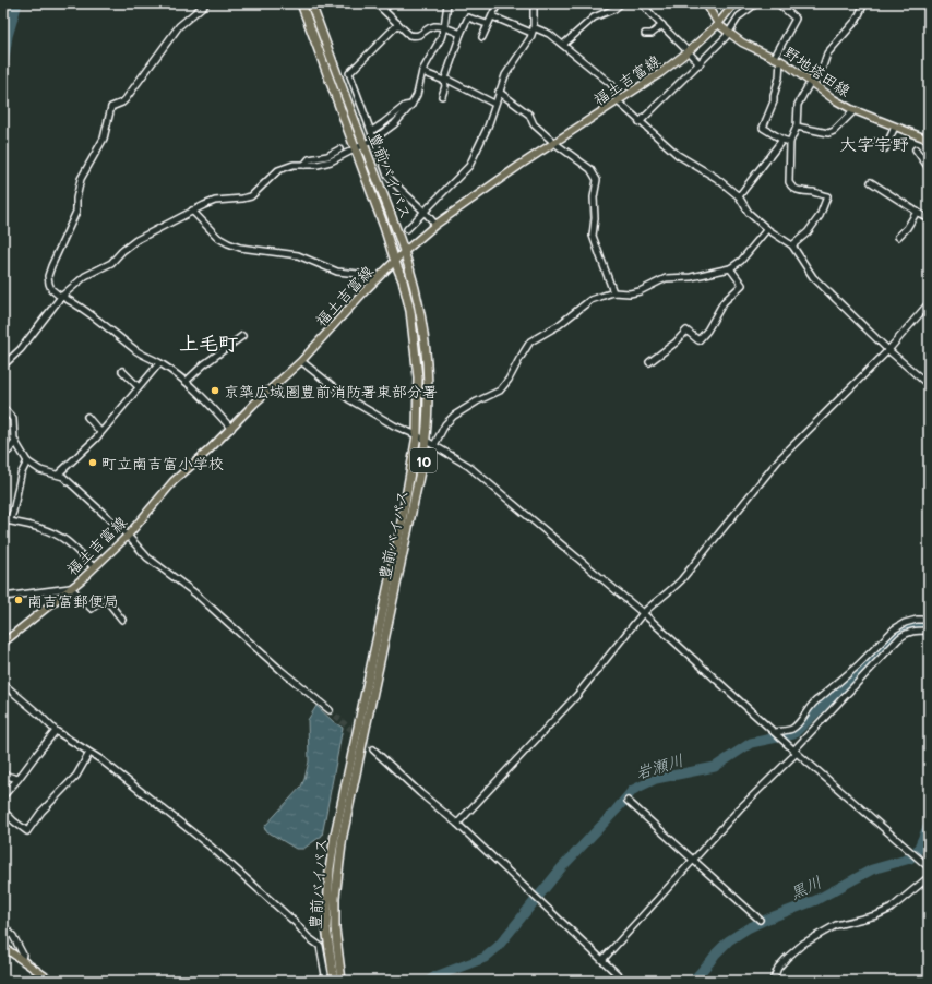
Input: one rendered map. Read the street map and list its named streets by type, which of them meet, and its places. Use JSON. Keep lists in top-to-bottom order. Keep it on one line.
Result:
{"streets":{"highway":["豊前バイパス","10"],"main road":["野地塔田線","福土吉富線"]},"crossings":[["野地塔田線","福土吉富線"],["福土吉富線","豊前バイパス"]],"districts":["大字宇野","上毛町"],"water":["岩瀬川","黒川"],"places":["京築広域圏豊前消防署東部分署","町立南吉富小学校","南吉富郵便局"]}
